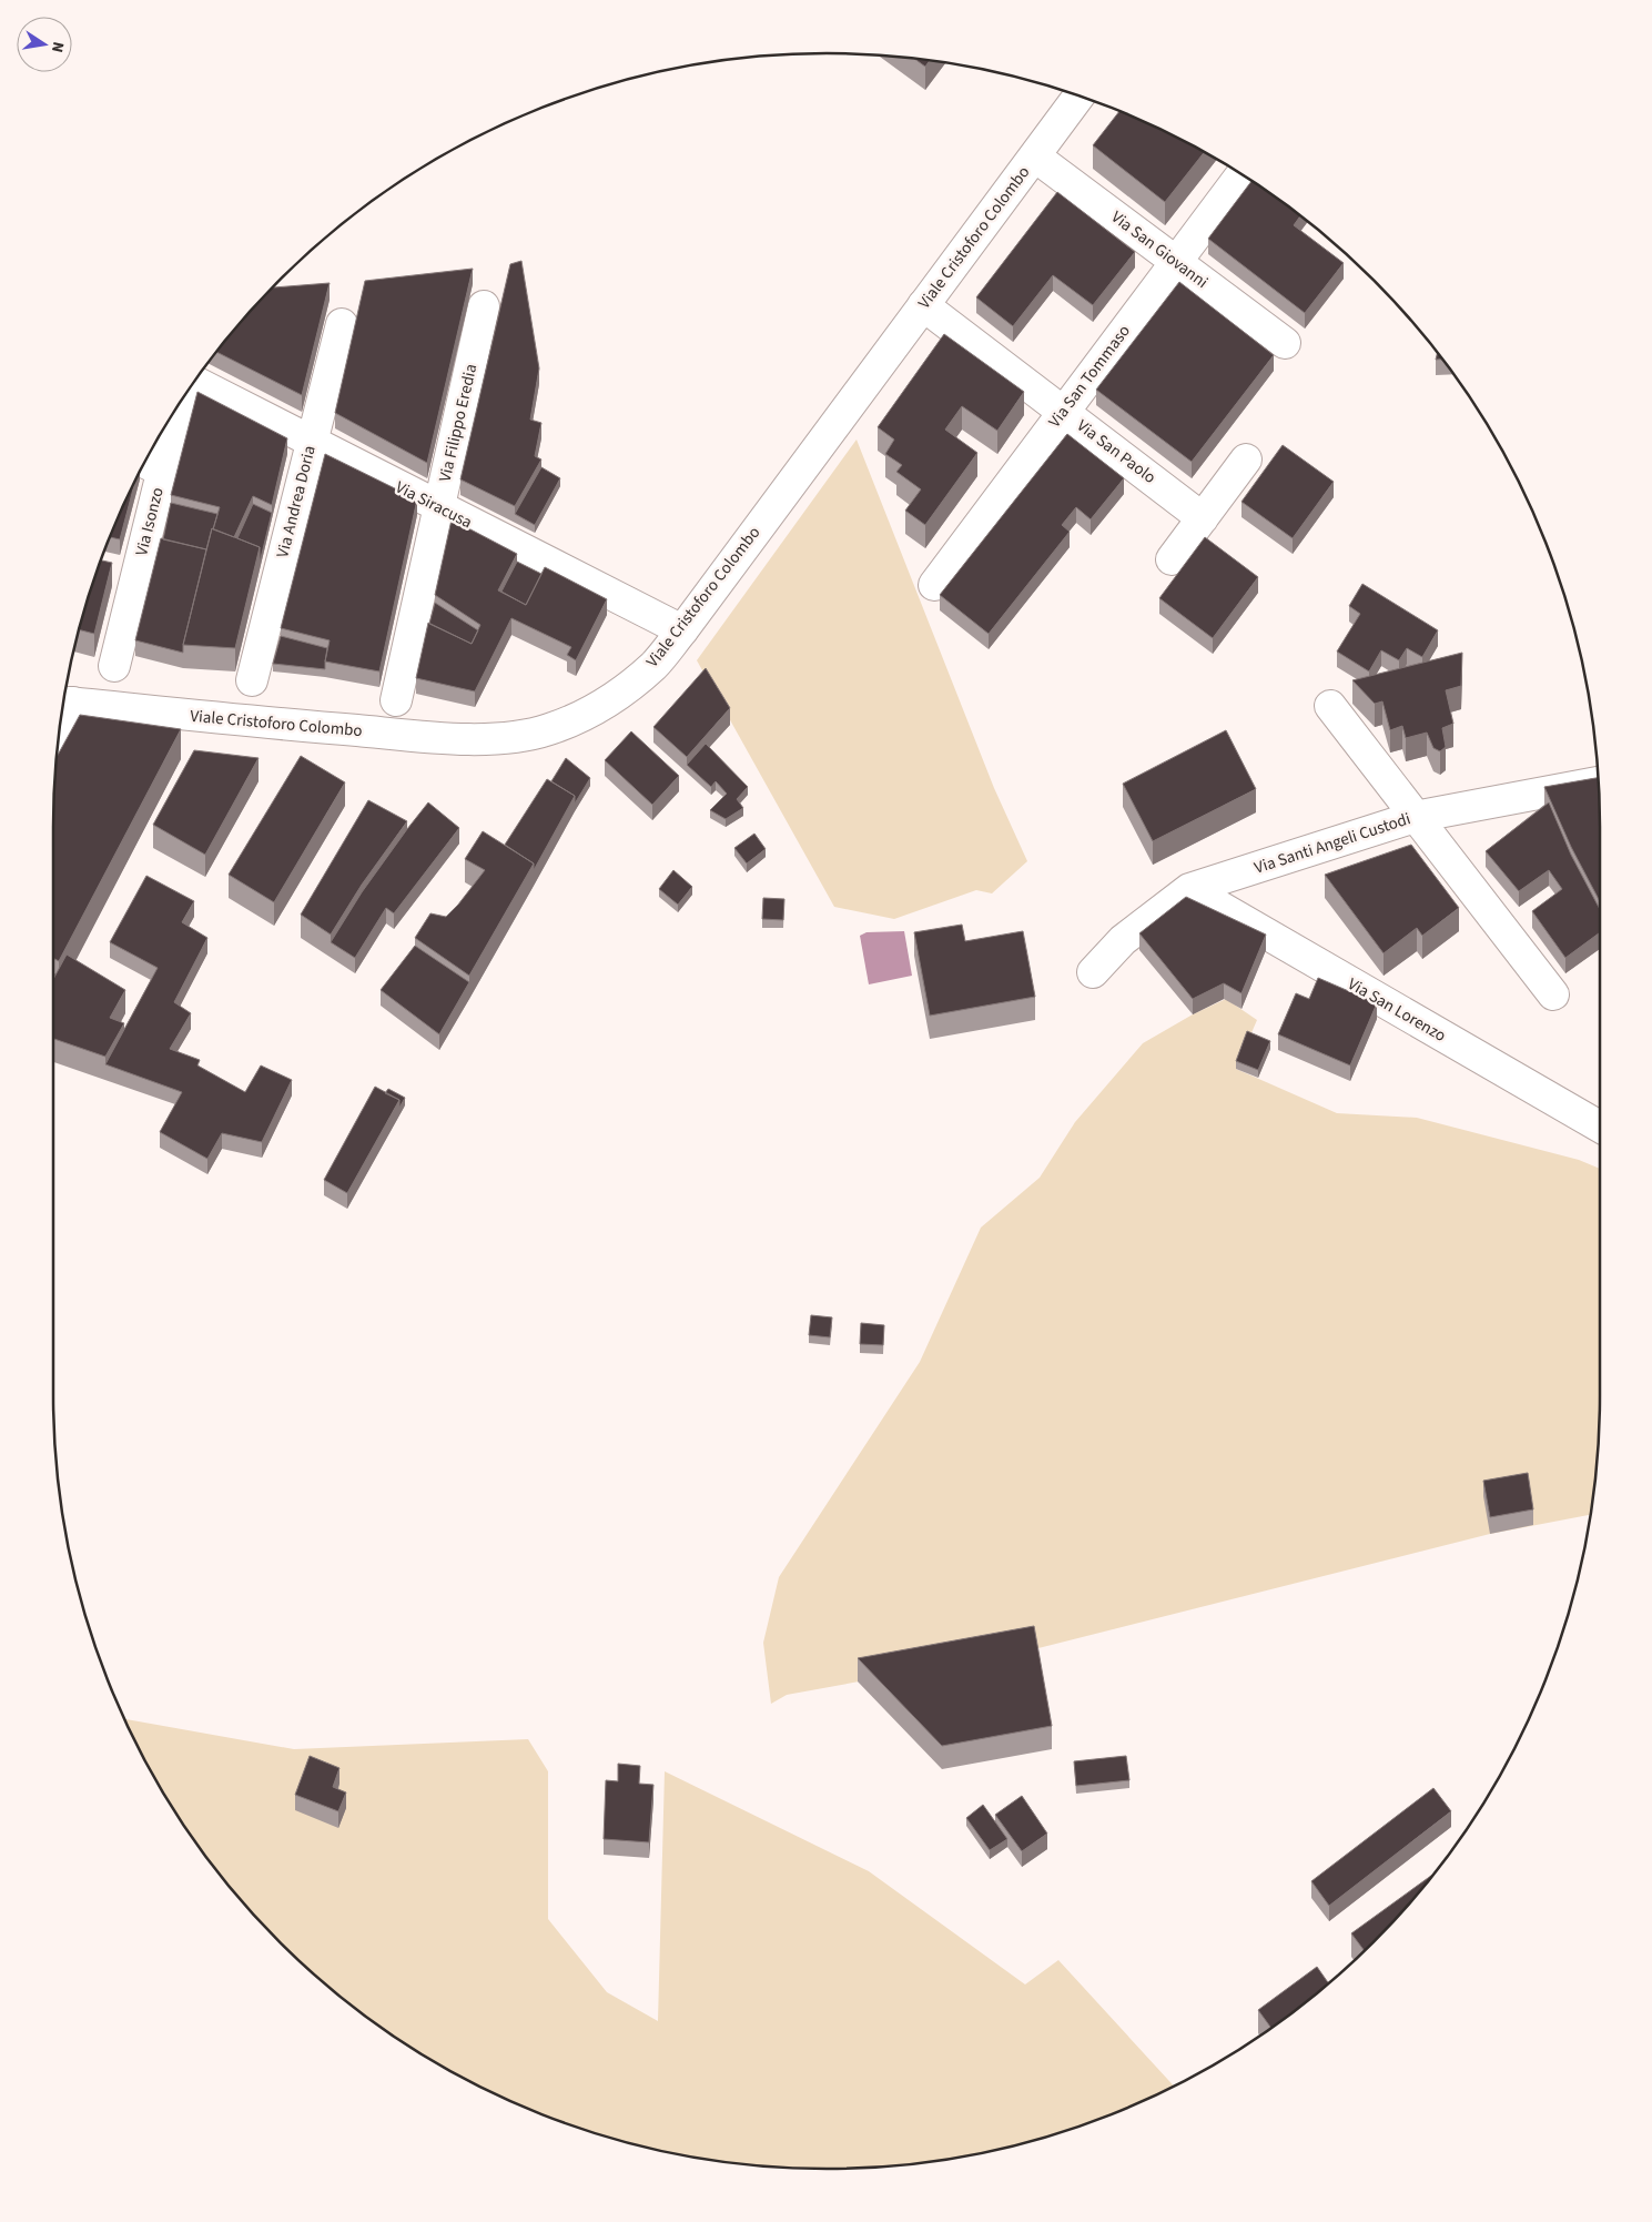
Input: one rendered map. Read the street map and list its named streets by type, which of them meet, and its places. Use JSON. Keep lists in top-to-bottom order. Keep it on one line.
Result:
{"streets":{"street":["Viale Cristoforo Colombo","Via San Giovanni","Via San Tommaso","Via Filippo Eredia","Via San Paolo","Via Andrea Doria","Via Siracusa","Via Isonzo","Via Santi Angeli Custodi","Via San Lorenzo"]},"crossings":[["Viale Cristoforo Colombo","Via San Giovanni"],["Viale Cristoforo Colombo","Via San Paolo"],["Viale Cristoforo Colombo","Via Siracusa"],["Via San Giovanni","Via San Tommaso"],["Via San Tommaso","Via San Paolo"],["Via Filippo Eredia","Via Siracusa"],["Via Andrea Doria","Via Siracusa"],["Via Santi Angeli Custodi","Via San Lorenzo"]],"north":"right"}
